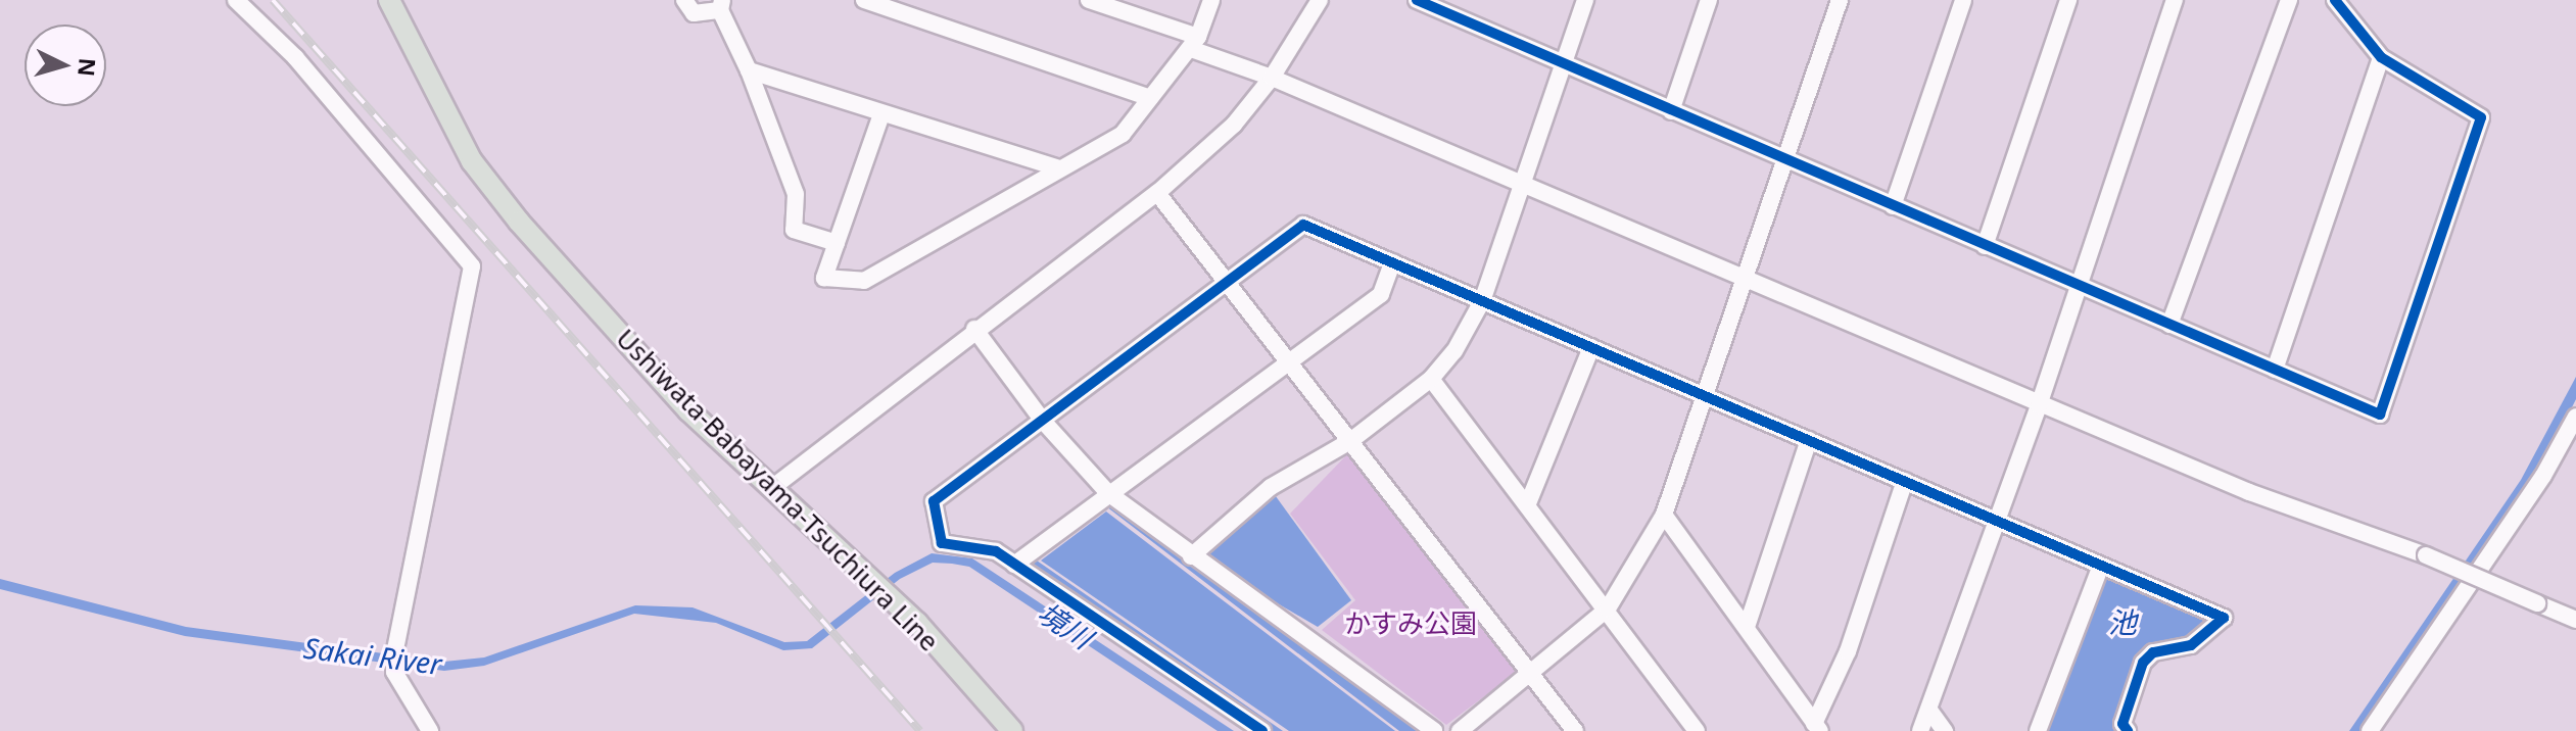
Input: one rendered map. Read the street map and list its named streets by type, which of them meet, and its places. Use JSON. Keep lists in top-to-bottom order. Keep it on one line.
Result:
{"streets":{"main road":["Ushiwata-Babayama-Tsuchiura Line"]},"water":["池","境川","Sakai River"],"parks":["かすみ公園"],"north":"right"}
